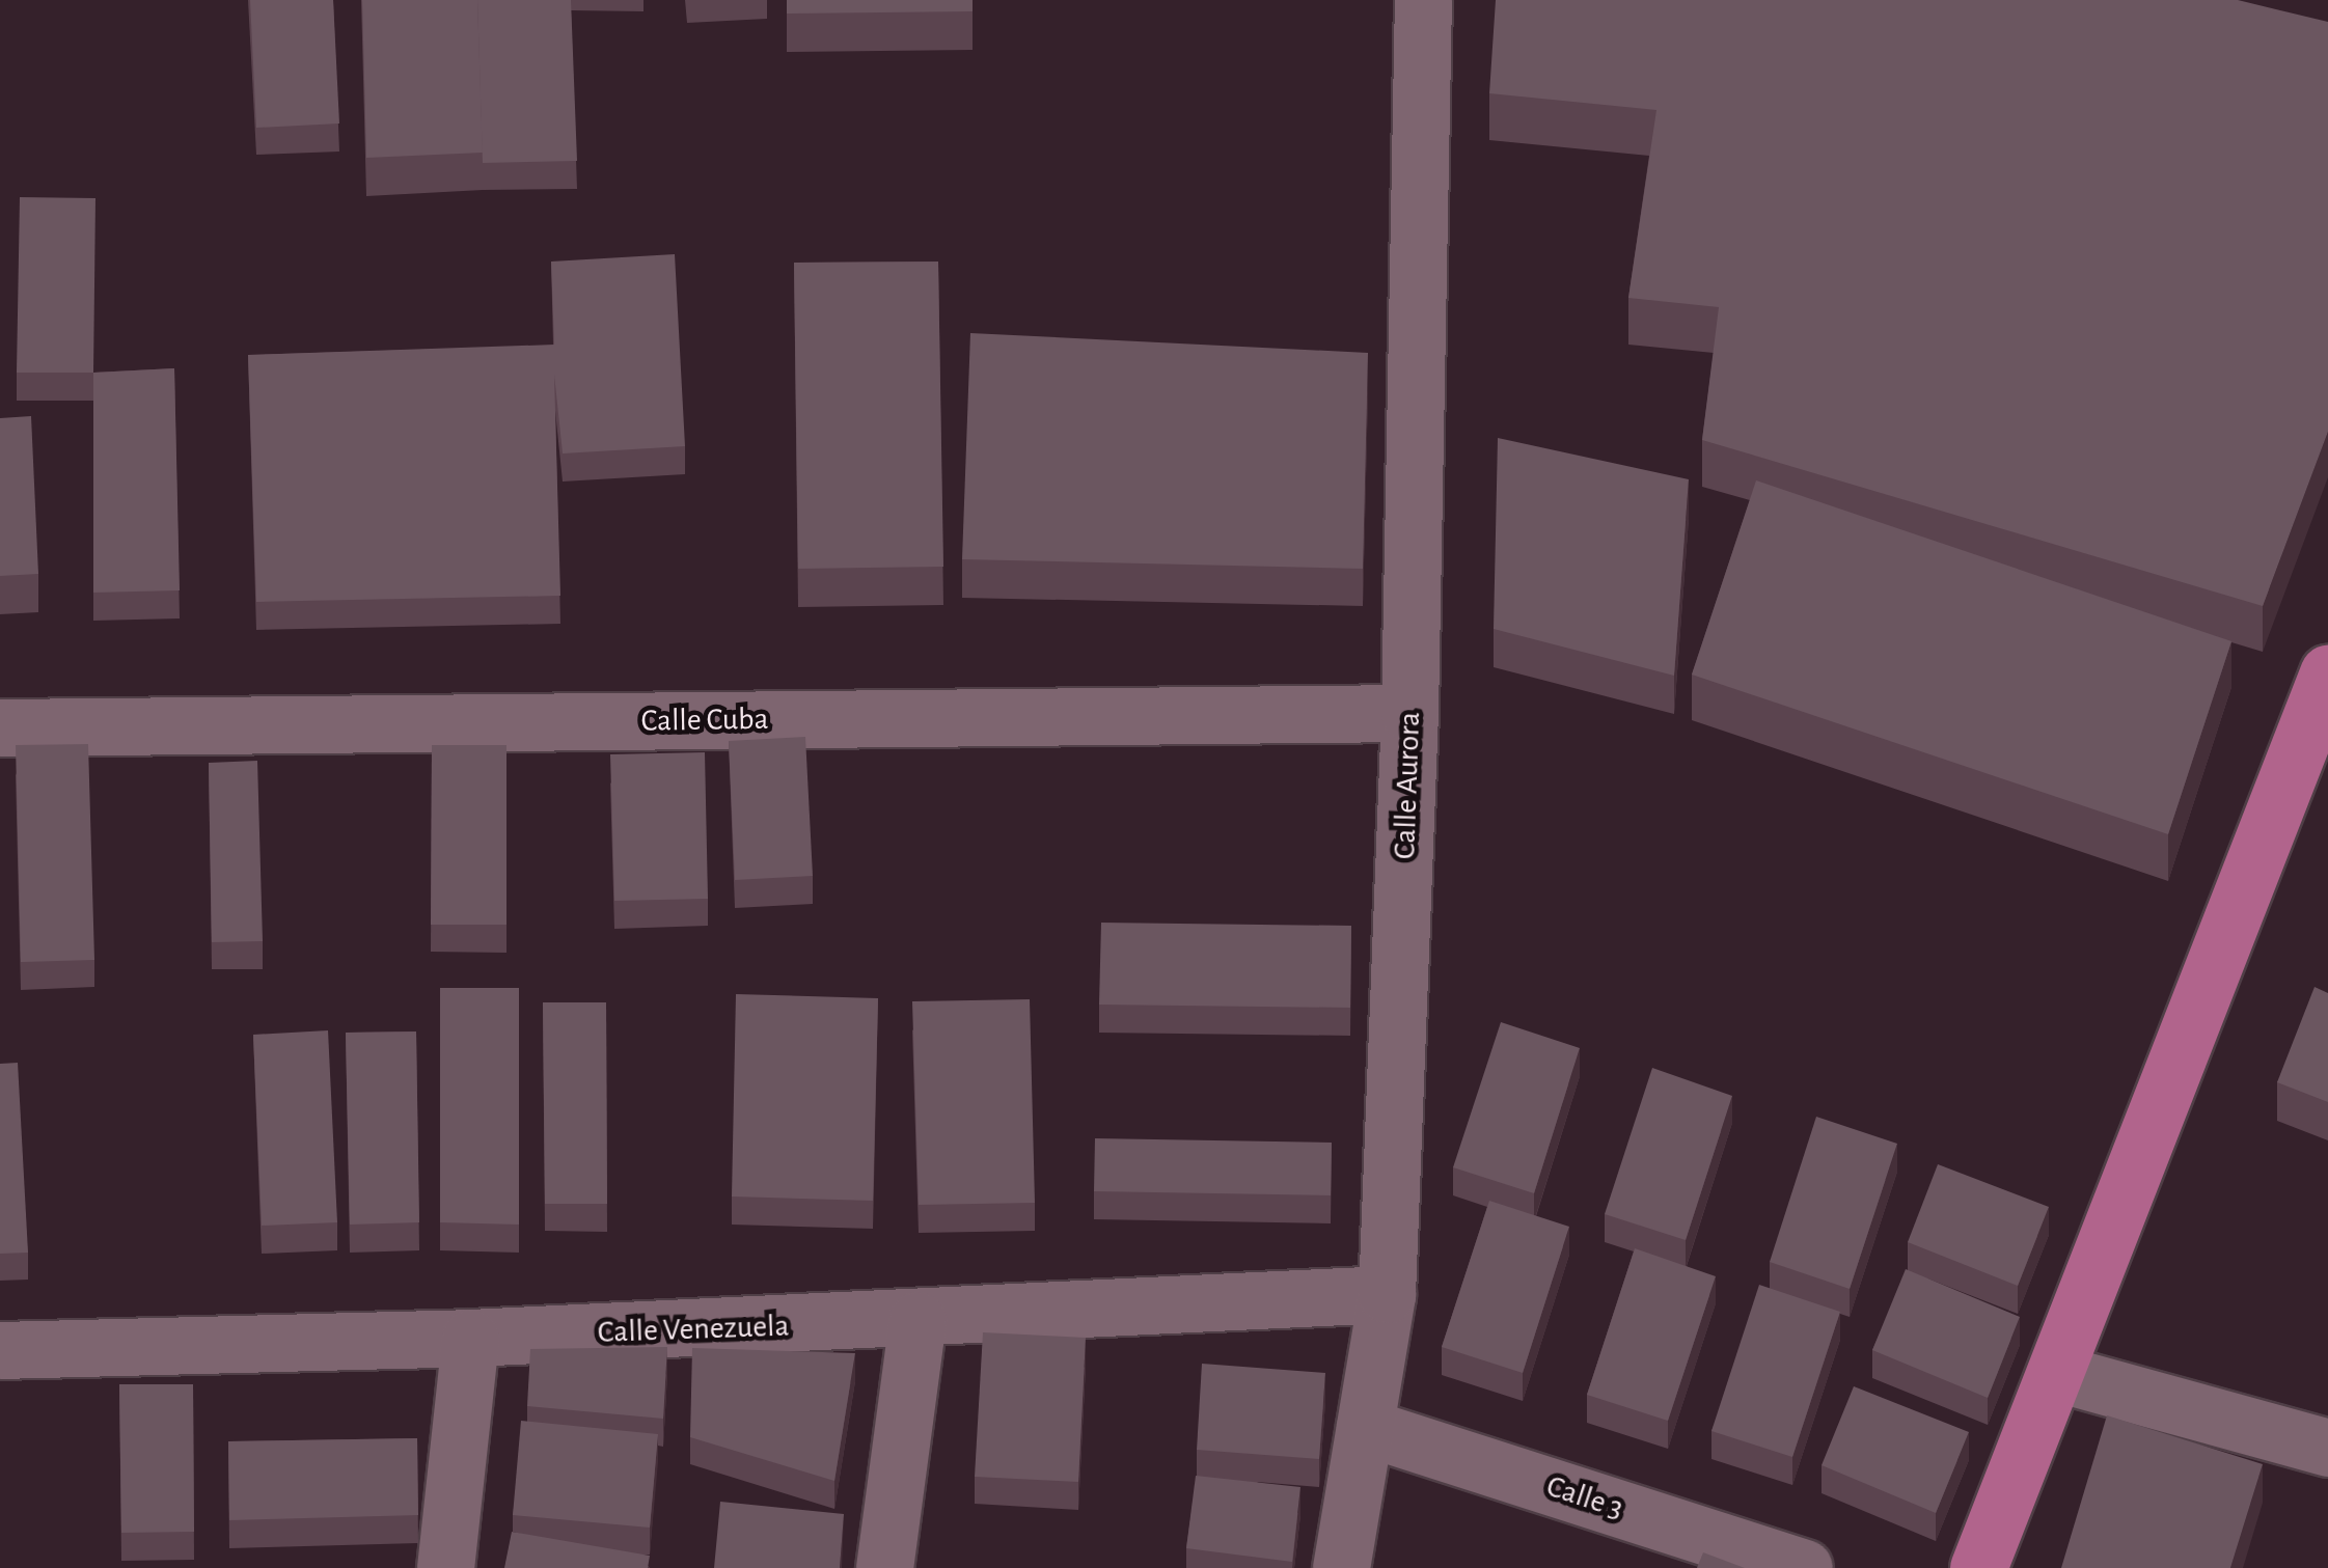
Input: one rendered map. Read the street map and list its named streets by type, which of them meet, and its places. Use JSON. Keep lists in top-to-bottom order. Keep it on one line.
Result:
{"streets":{"street":["Calle Cuba","Calle Aurora","Calle Venezuela","Calle 3"]},"crossings":[["Calle Cuba","Calle Aurora"],["Calle Aurora","Calle Venezuela"],["Calle Aurora","Calle 3"]]}
